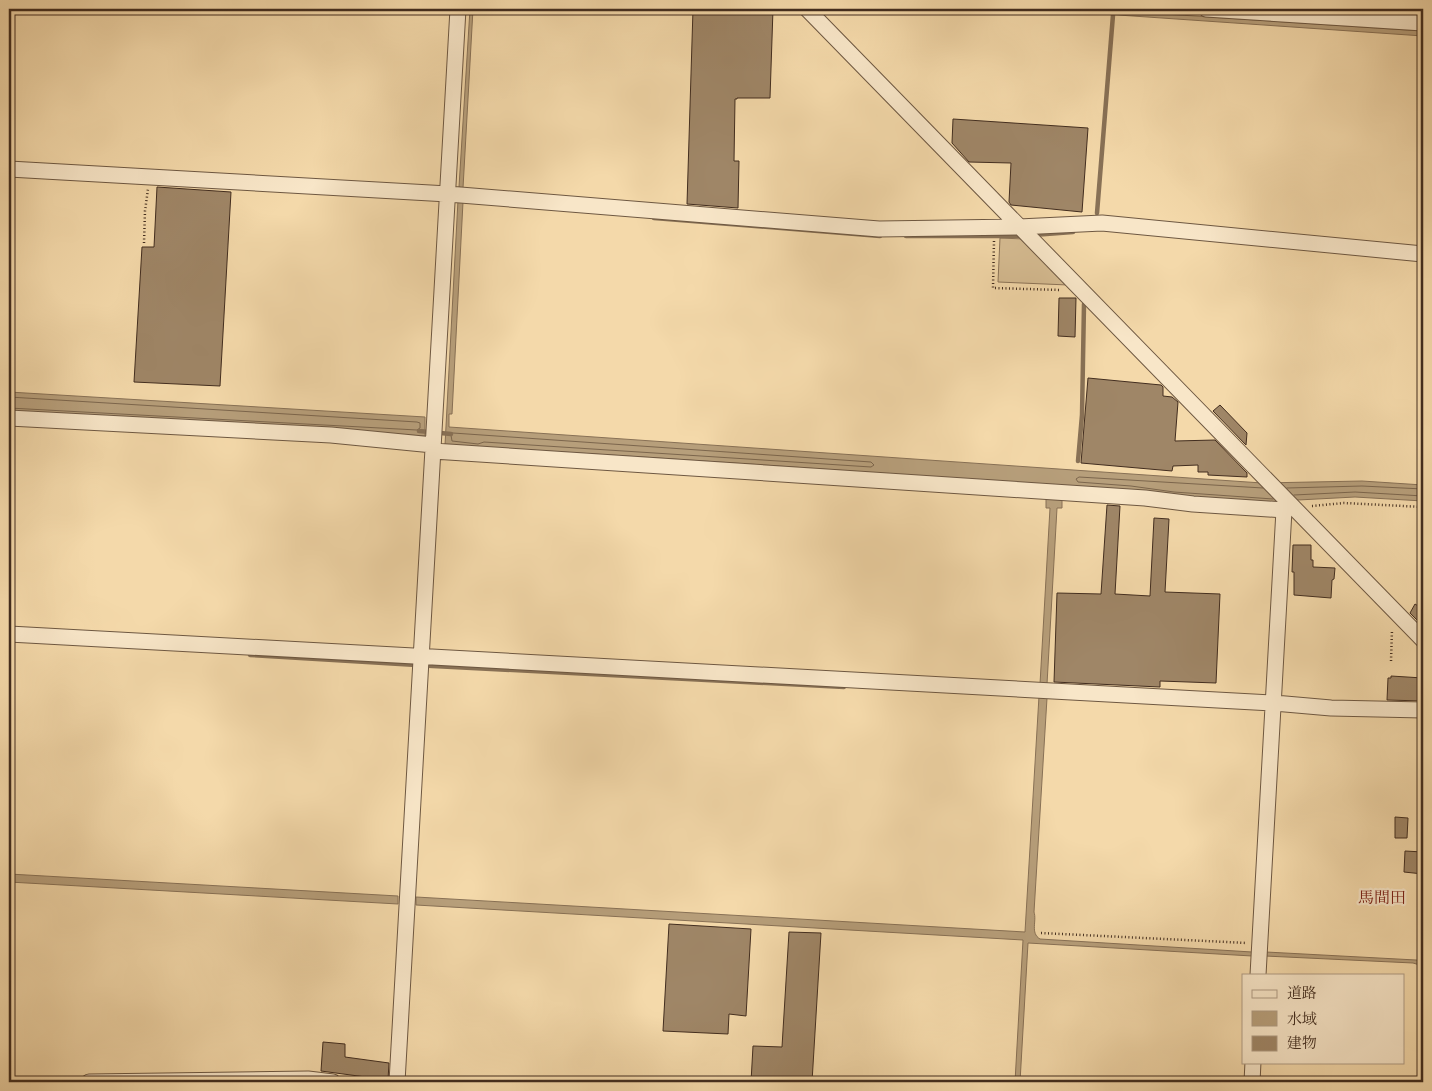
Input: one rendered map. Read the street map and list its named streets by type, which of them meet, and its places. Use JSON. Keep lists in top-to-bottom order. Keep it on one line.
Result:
{"districts":["馬間田"],"legend":["道路","水域","建物"]}
